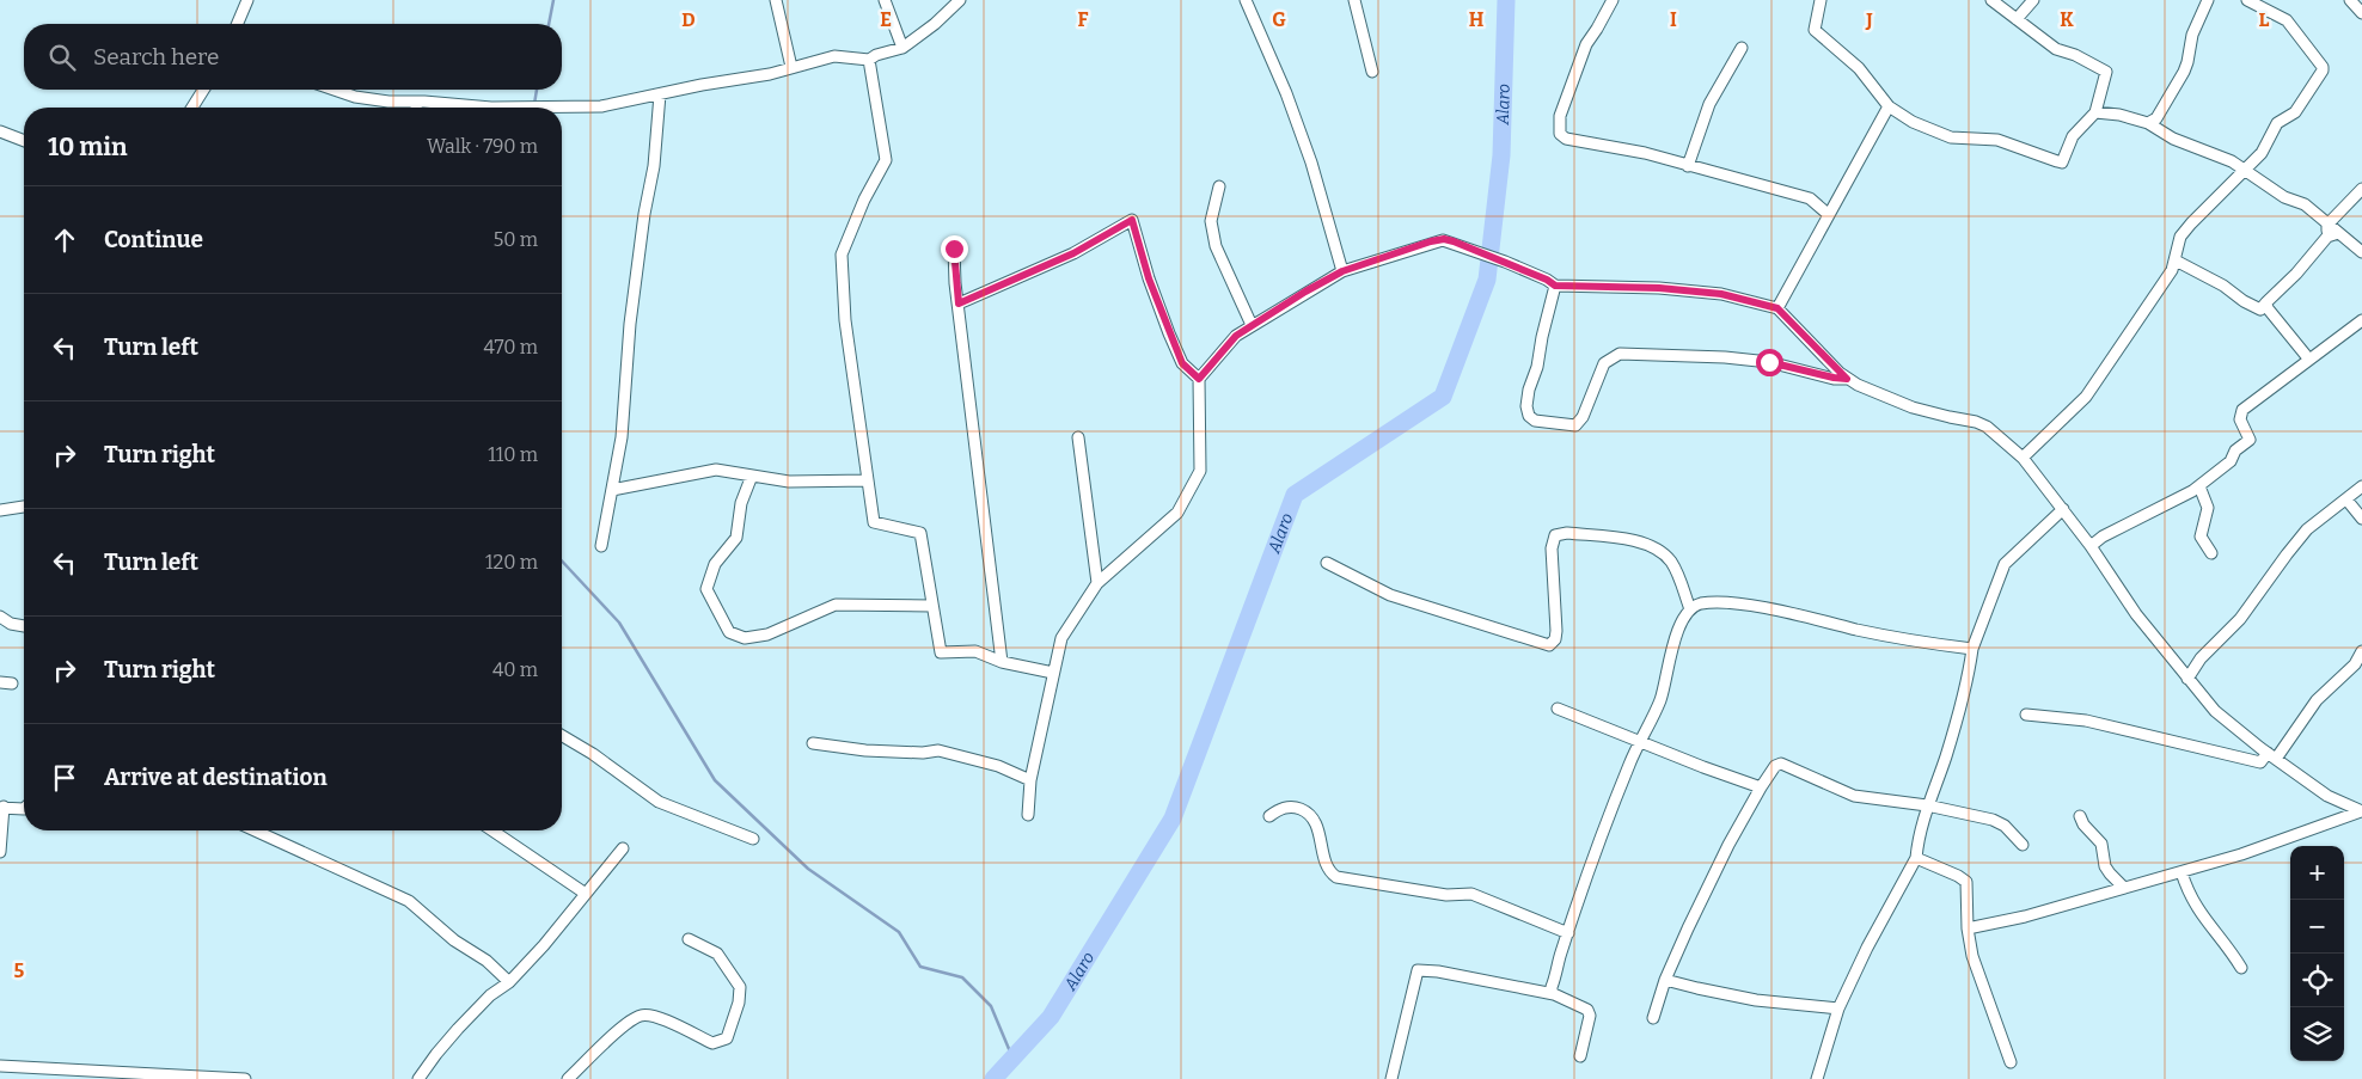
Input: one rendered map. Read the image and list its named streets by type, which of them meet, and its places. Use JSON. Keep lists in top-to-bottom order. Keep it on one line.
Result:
{"water":["Alaro"],"page":{"search":"Search here","heading":["10 min","Walk · 790 m"],"list":[["Continue","50 m"],["Turn left","470 m"],["Turn right","110 m"],["Turn left","120 m"],["Turn right","40 m"],"Arrive at destination"],"map_buttons":["+","−"]},"grid":{"columns":["D","E","F","G","H","I","J","K","L"],"rows":["5"]}}
